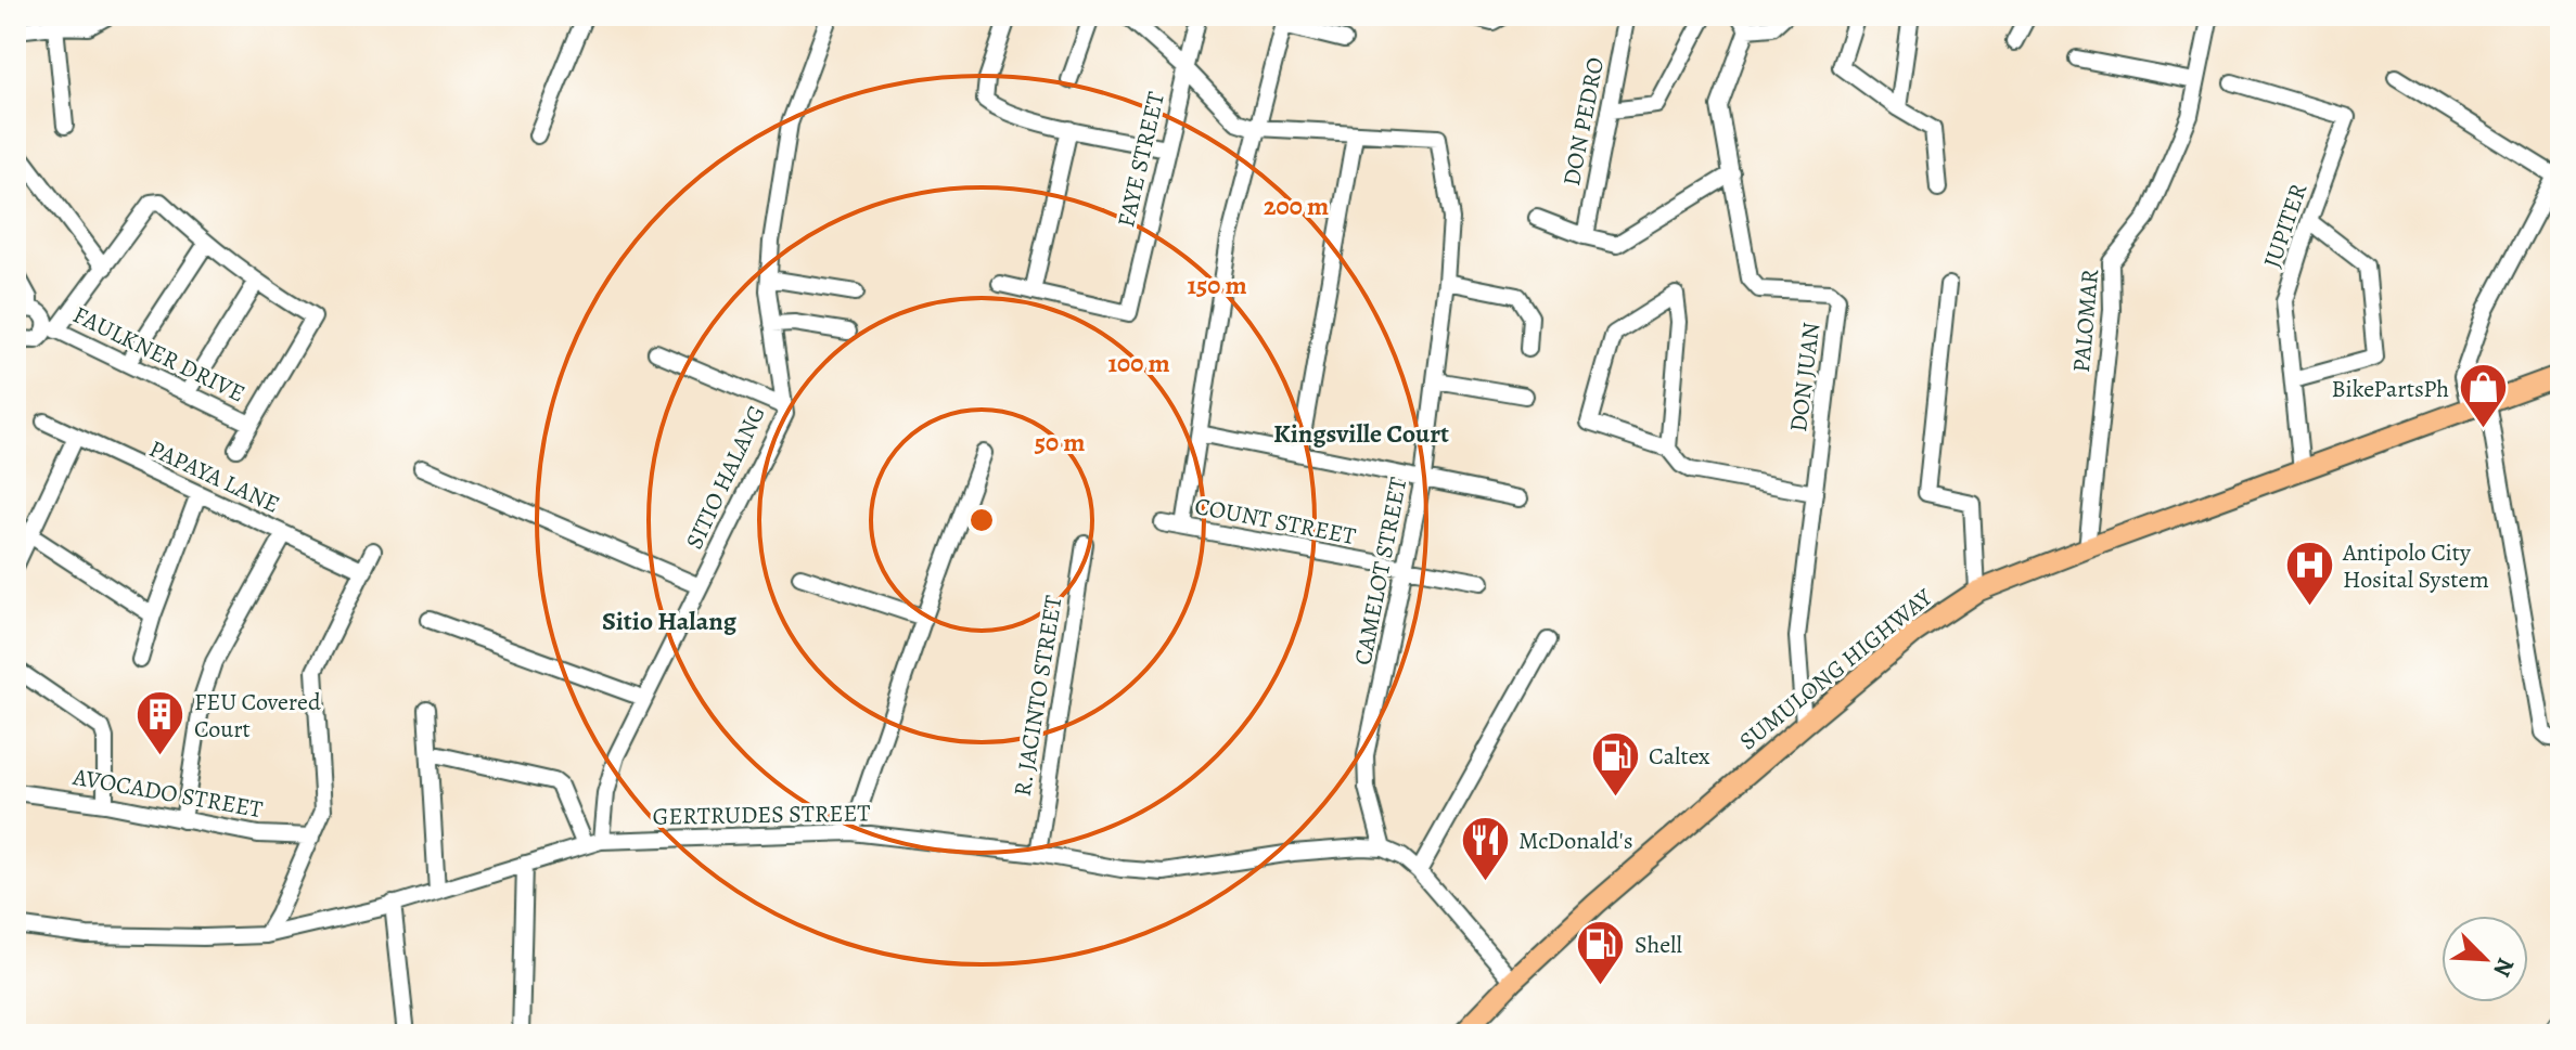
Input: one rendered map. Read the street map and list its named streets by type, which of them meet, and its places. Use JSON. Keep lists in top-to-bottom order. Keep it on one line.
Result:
{"streets":{"main road":["SUMULONG HIGHWAY"],"street":["DON PEDRO","FAYE STREET","JUPITER","PALOMAR","FAULKNER DRIVE","DON JUAN","PAPAYA LANE","SITIO HALANG","COUNT STREET","CAMELOT STREET","R. JACINTO STREET","AVOCADO STREET","GERTRUDES STREET"]},"crossings":[["FAYE STREET","CAMELOT STREET"],["JUPITER","SUMULONG HIGHWAY"],["PALOMAR","SUMULONG HIGHWAY"],["DON JUAN","SUMULONG HIGHWAY"],["SITIO HALANG","GERTRUDES STREET"],["COUNT STREET","CAMELOT STREET"],["CAMELOT STREET","GERTRUDES STREET"],["R. JACINTO STREET","GERTRUDES STREET"]],"districts":["Kingsville Court","Sitio Halang"],"places":{"shop":["BikePartsPh"],"hospital":["Antipolo City Hosital System"],"building":["FEU Covered Court"],"fuel station":["Caltex","Shell"],"restaurant":["McDonald's"]},"north":"bottom right","rings":["200 m","150 m","100 m","50 m"]}
